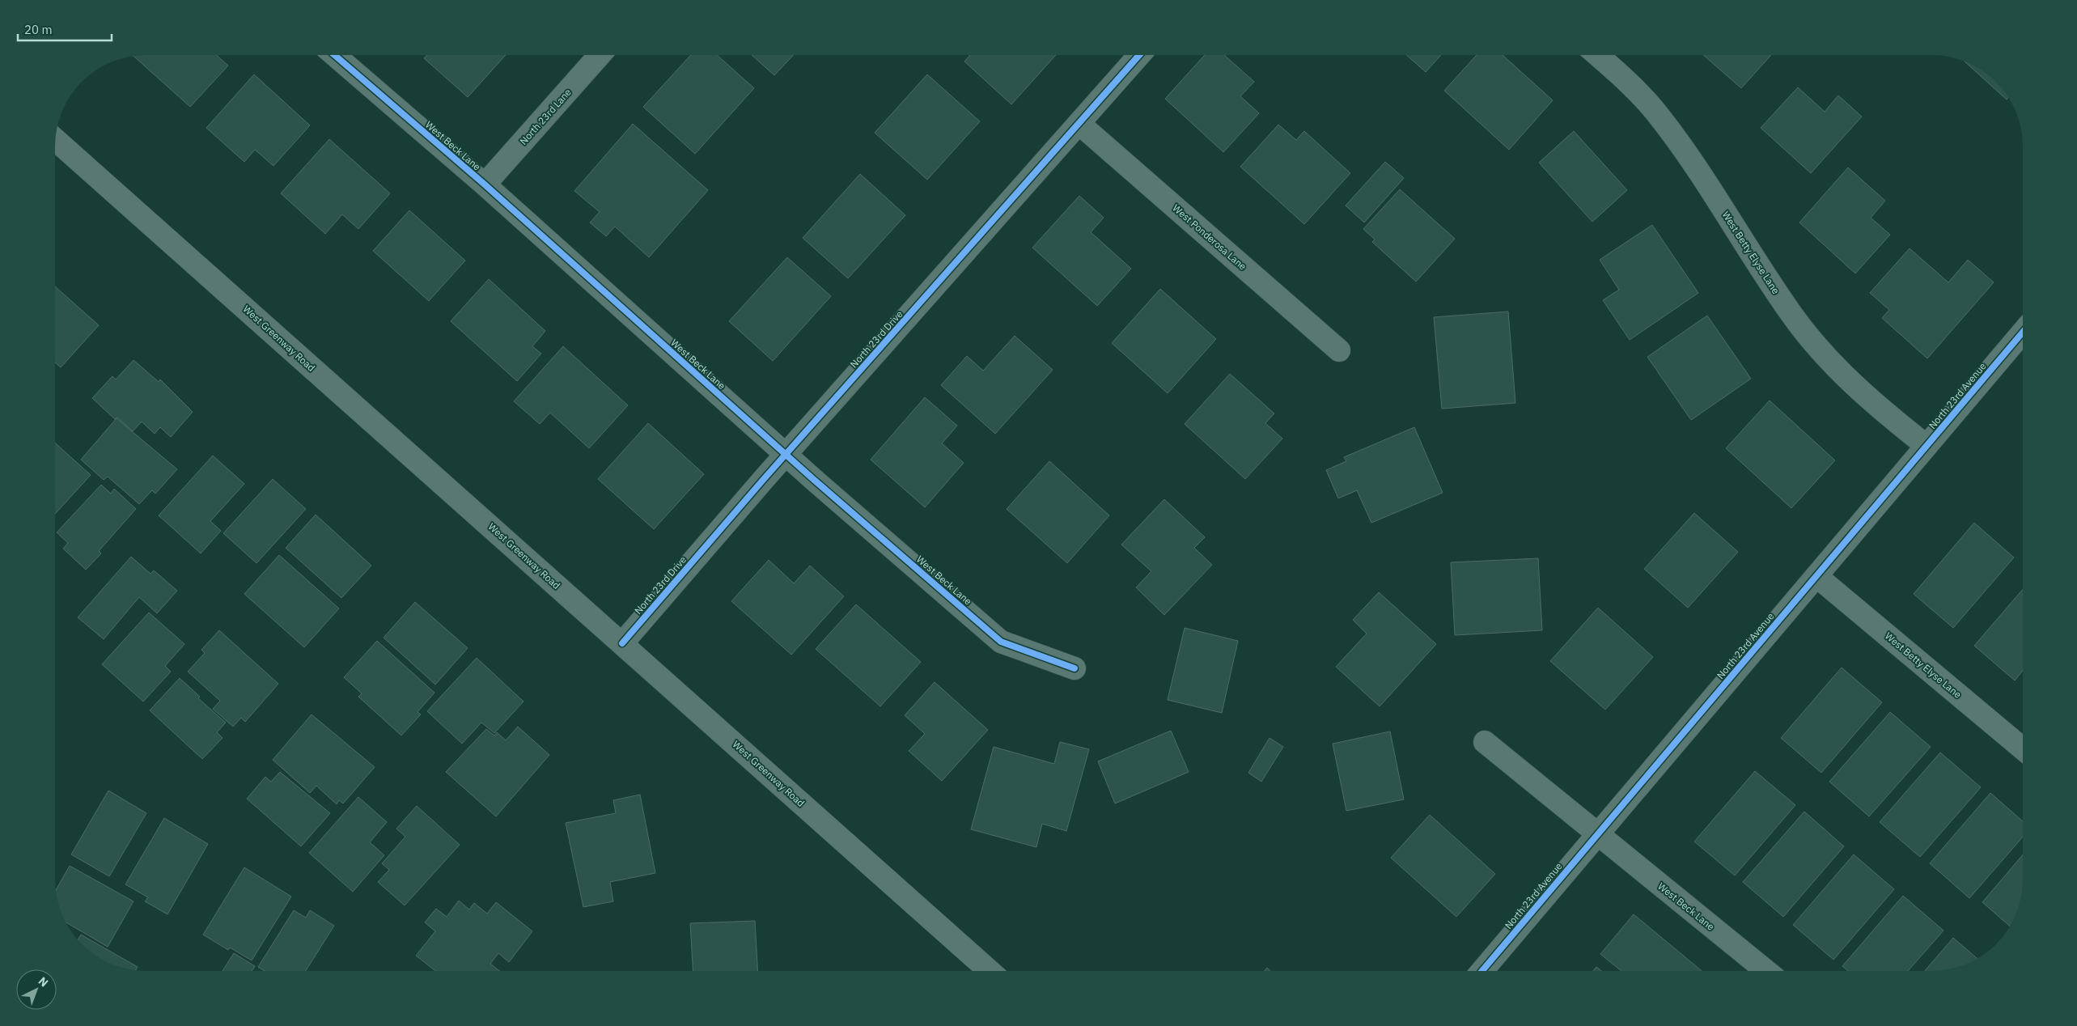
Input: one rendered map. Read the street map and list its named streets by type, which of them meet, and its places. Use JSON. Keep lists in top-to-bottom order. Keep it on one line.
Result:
{"streets":{"street":["North 23rd Lane","West Beck Lane","West Ponderosa Lane","West Betty Elyse Lane","West Greenway Road","North 23rd Drive","North 23rd Avenue"]},"crossings":[["North 23rd Lane","West Beck Lane"],["West Beck Lane","North 23rd Drive"],["West Beck Lane","North 23rd Avenue"],["West Ponderosa Lane","North 23rd Drive"],["West Betty Elyse Lane","North 23rd Avenue"],["West Greenway Road","North 23rd Drive"]],"scale_bar":"20 m","north":"top right"}
